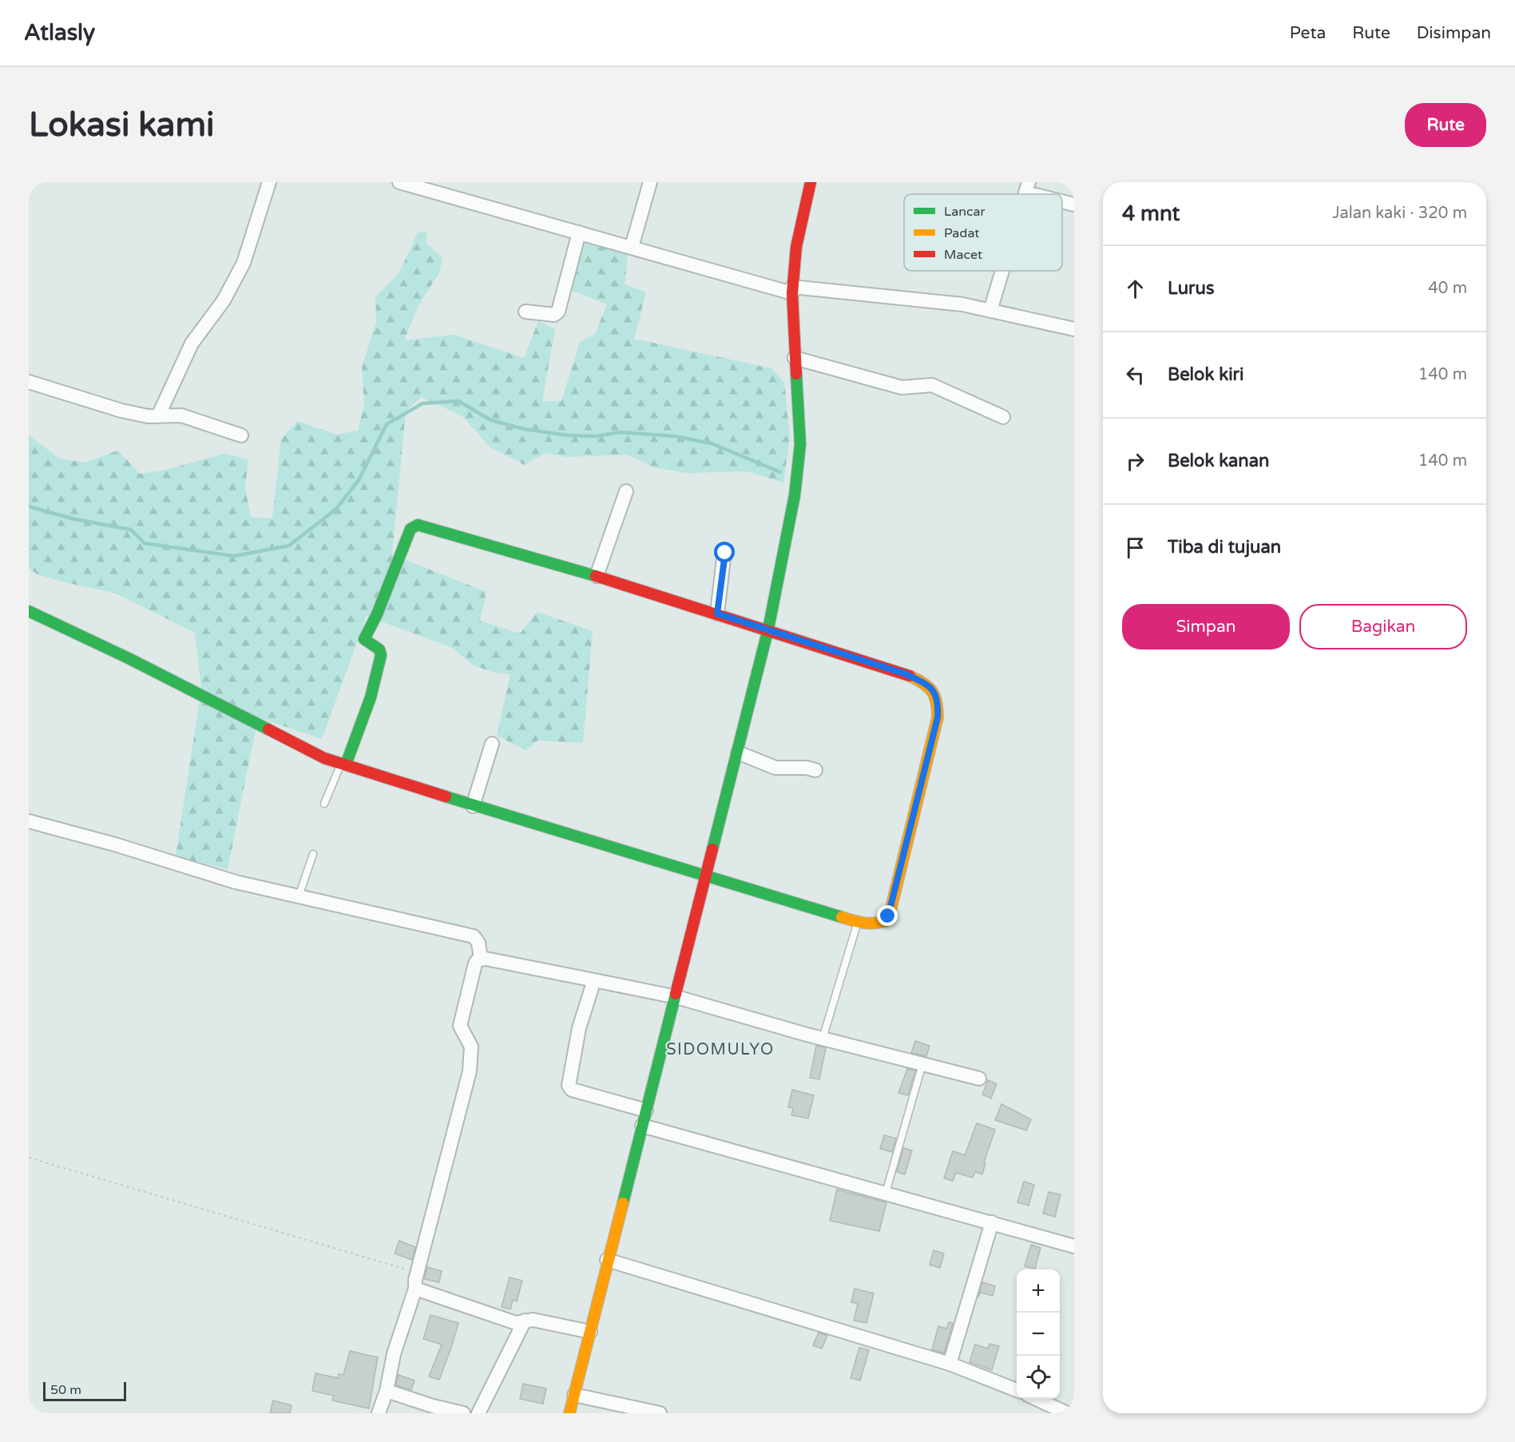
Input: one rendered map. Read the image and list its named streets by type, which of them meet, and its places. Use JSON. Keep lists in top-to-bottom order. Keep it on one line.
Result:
{"districts":["SIDOMULYO"],"legend":["Lancar","Padat","Macet"],"scale_bar":"50 m","page":{"header":"Atlasly","nav":["Peta","Rute","Disimpan"],"buttons":["Rute",["Simpan","Bagikan"]],"title":"Lokasi kami","heading":["4 mnt","Jalan kaki · 320 m"],"list":[["Lurus","40 m"],["Belok kiri","140 m"],["Belok kanan","140 m"],"Tiba di tujuan"],"map_buttons":["+","−"],"scale":"50 m"}}
